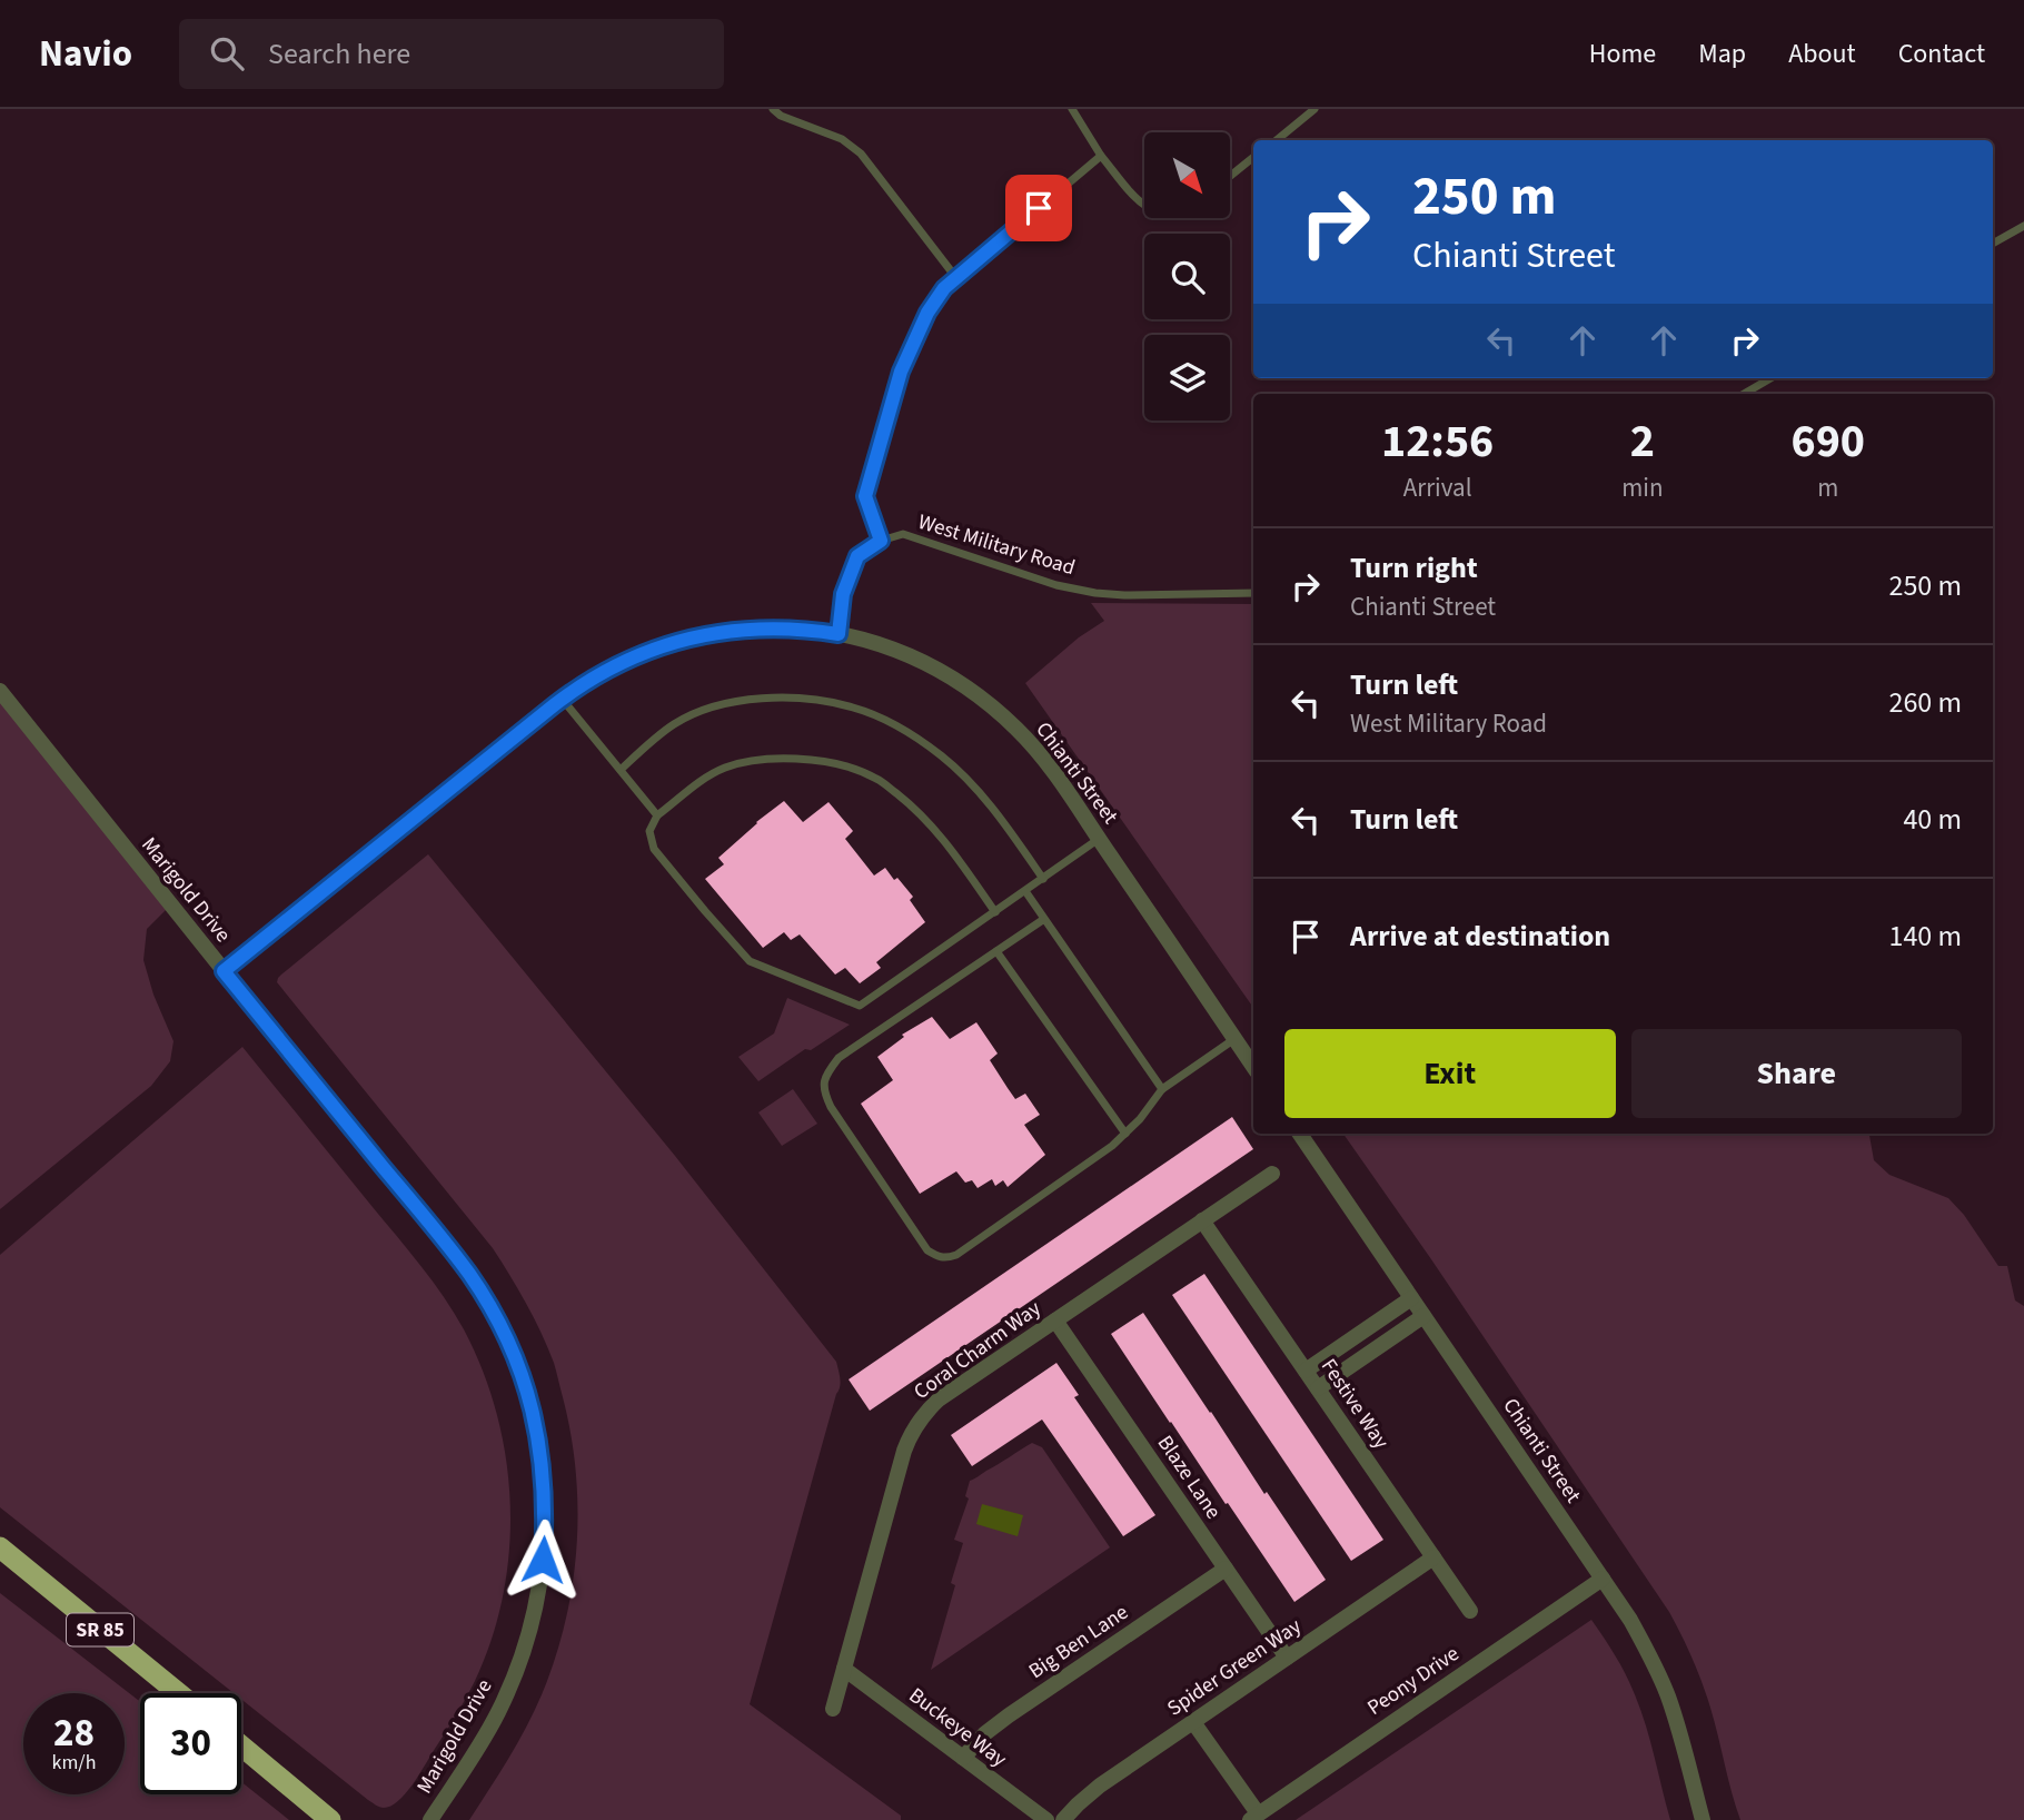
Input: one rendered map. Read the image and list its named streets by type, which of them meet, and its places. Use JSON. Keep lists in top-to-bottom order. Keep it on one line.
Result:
{"streets":{"highway":["SR 85"],"street":["Chianti Street","Marigold Drive","Coral Charm Way","Festive Way","Blaze Lane","Big Ben Lane","Spider Green Way","Peony Drive","Buckeye Way"],"lane":["West Military Road"]},"crossings":[["Chianti Street","Marigold Drive"],["Chianti Street","Peony Drive"],["Coral Charm Way","Festive Way"],["Coral Charm Way","Blaze Lane"],["Coral Charm Way","Buckeye Way"],["Festive Way","Spider Green Way"],["Blaze Lane","Big Ben Lane"],["Blaze Lane","Spider Green Way"],["Big Ben Lane","Buckeye Way"]],"north":"bottom right","page":{"header":"Navio","search":"Search here","nav":["Home","Map","About","Contact"],"turn":["250 m","Chianti Street"],"eta":["12:56","Arrival","2","min","690","m"],"list":[{"name":"Turn right","note":"Chianti Street","value":"250 m"},{"name":"Turn left","note":"West Military Road","value":"260 m"},{"name":"Turn left","value":"40 m"},{"name":"Arrive at destination","value":"140 m"}],"buttons":["Exit","Share"],"speed":"28 km/h","limit":"30"}}
